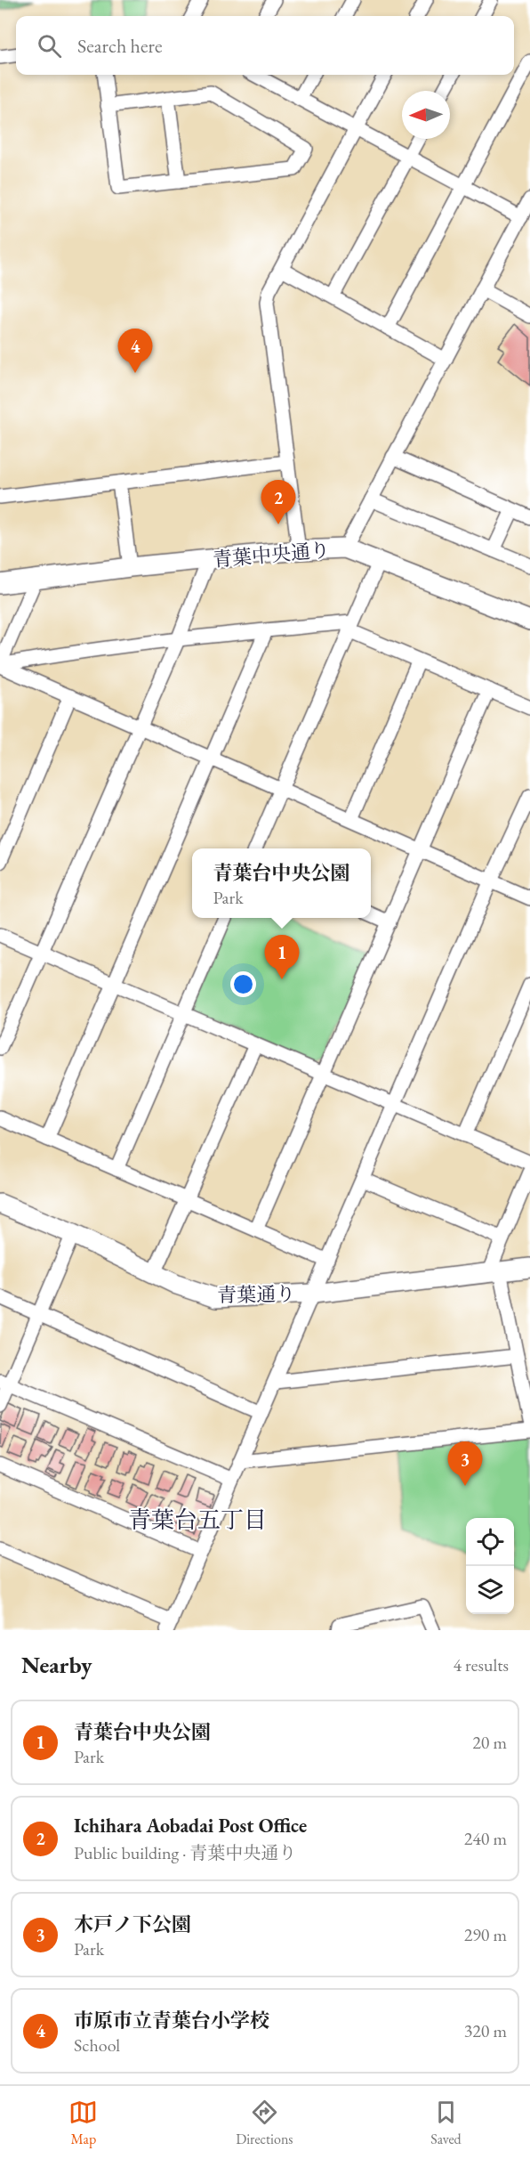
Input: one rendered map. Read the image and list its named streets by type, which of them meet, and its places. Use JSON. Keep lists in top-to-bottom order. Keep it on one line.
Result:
{"streets":{"street":["青葉中央通り","青葉通り"]},"districts":["青葉台五丁目"],"north":"left","page":{"search":"Search here","pins":["4","2","1","3"],"popup":["青葉台中央公園","Park"],"heading":["Nearby","4 results"],"list":[{"mark":"1","name":"青葉台中央公園","note":"Park","value":"20 m"},{"mark":"2","name":"Ichihara Aobadai Post Office","note":"Public building · 青葉中央通り","value":"240 m"},{"mark":"3","name":"木戸ノ下公園","note":"Park","value":"290 m"},{"mark":"4","name":"市原市立青葉台小学校","note":"School","value":"320 m"}],"nav":["Map","Directions","Saved"]}}
